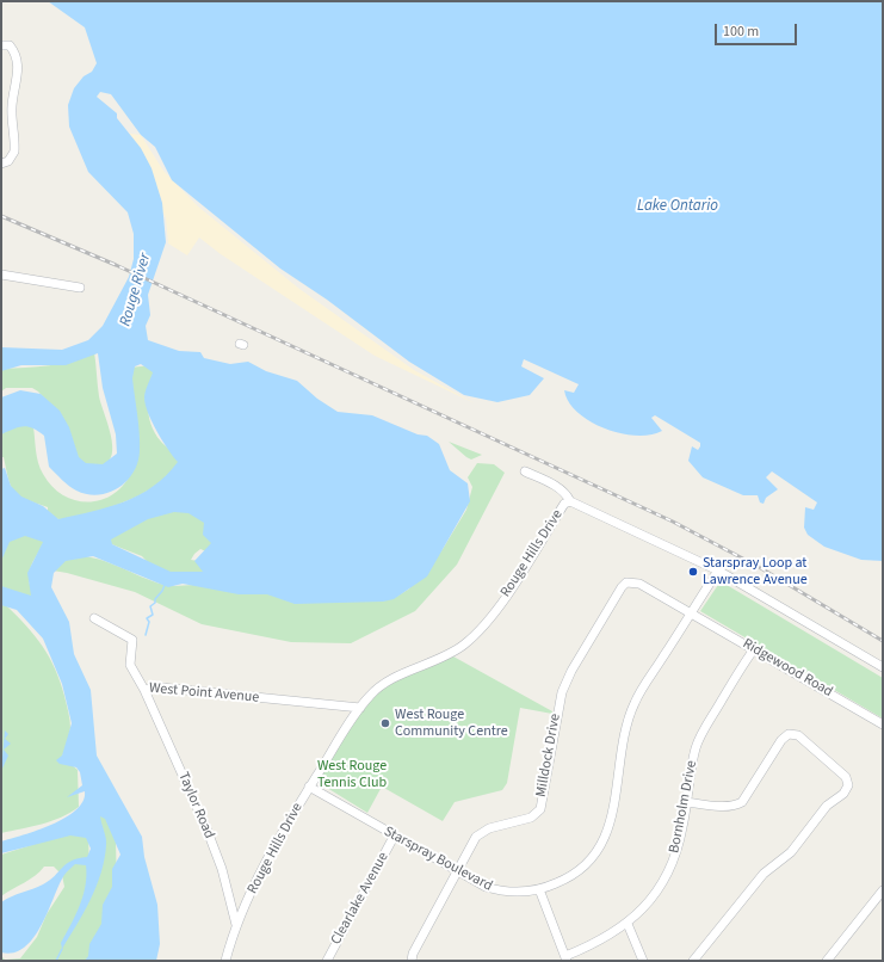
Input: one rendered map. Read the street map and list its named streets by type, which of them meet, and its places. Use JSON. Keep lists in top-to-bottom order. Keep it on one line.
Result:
{"streets":{"street":["Rouge Hills Drive","Ridgewood Road","West Point Avenue","Milldock Drive","Taylor Road","Bornholm Drive","Starspray Boulevard","Clearlake Avenue"]},"crossings":[["Rouge Hills Drive","West Point Avenue"],["Rouge Hills Drive","Taylor Road"],["Rouge Hills Drive","Starspray Boulevard"],["Ridgewood Road","Milldock Drive"],["Ridgewood Road","Bornholm Drive"],["Ridgewood Road","Starspray Boulevard"],["West Point Avenue","Taylor Road"],["Milldock Drive","Starspray Boulevard"],["Starspray Boulevard","Clearlake Avenue"]],"water":["Lake Ontario","Rouge River"],"parks":["West Rouge Tennis Club"],"places":["Starspray Loop at Lawrence Avenue","West Rouge Community Centre"],"scale_bar":"100 m"}
